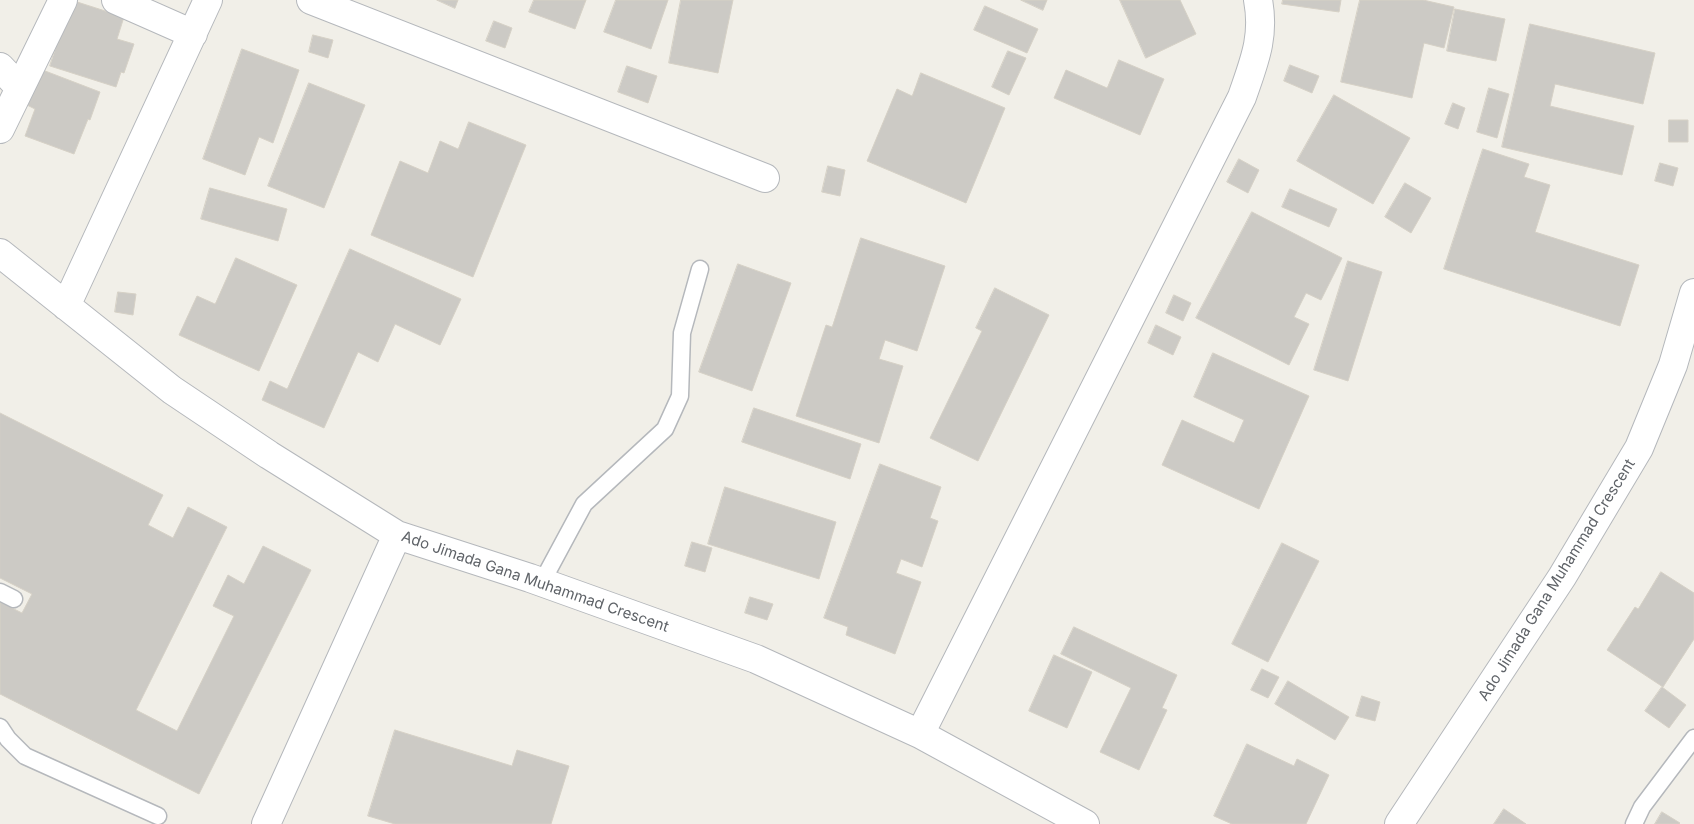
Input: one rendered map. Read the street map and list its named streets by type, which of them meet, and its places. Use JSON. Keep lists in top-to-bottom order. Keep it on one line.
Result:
{"streets":{"street":["Ado Jimada Gana Muhammad Crescent"]}}
